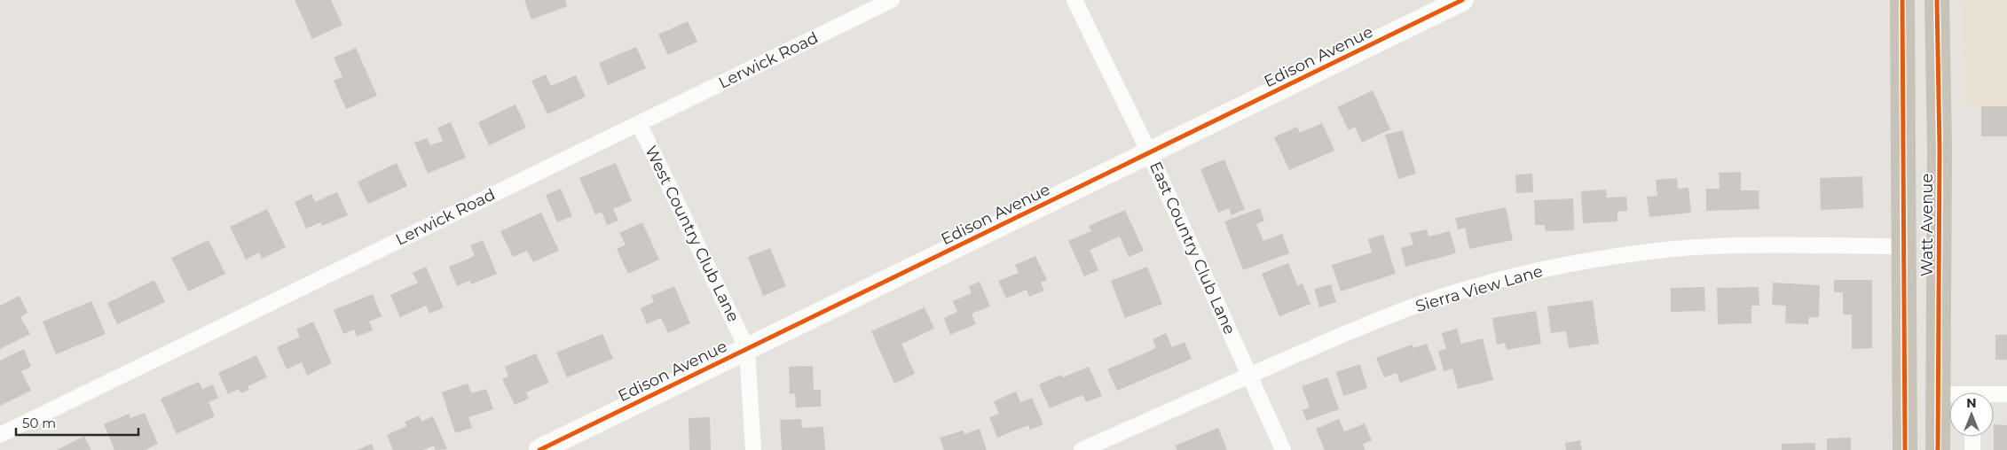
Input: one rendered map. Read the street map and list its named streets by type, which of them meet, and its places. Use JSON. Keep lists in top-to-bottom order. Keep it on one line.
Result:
{"streets":{"main road":["Watt Avenue"],"street":["Edison Avenue","Lerwick Road","West Country Club Lane","East Country Club Lane","Sierra View Lane"]},"crossings":[["Edison Avenue","West Country Club Lane"],["Edison Avenue","East Country Club Lane"],["Lerwick Road","West Country Club Lane"],["Watt Avenue","Sierra View Lane"],["East Country Club Lane","Sierra View Lane"]],"scale_bar":"50 m","north":"top"}
